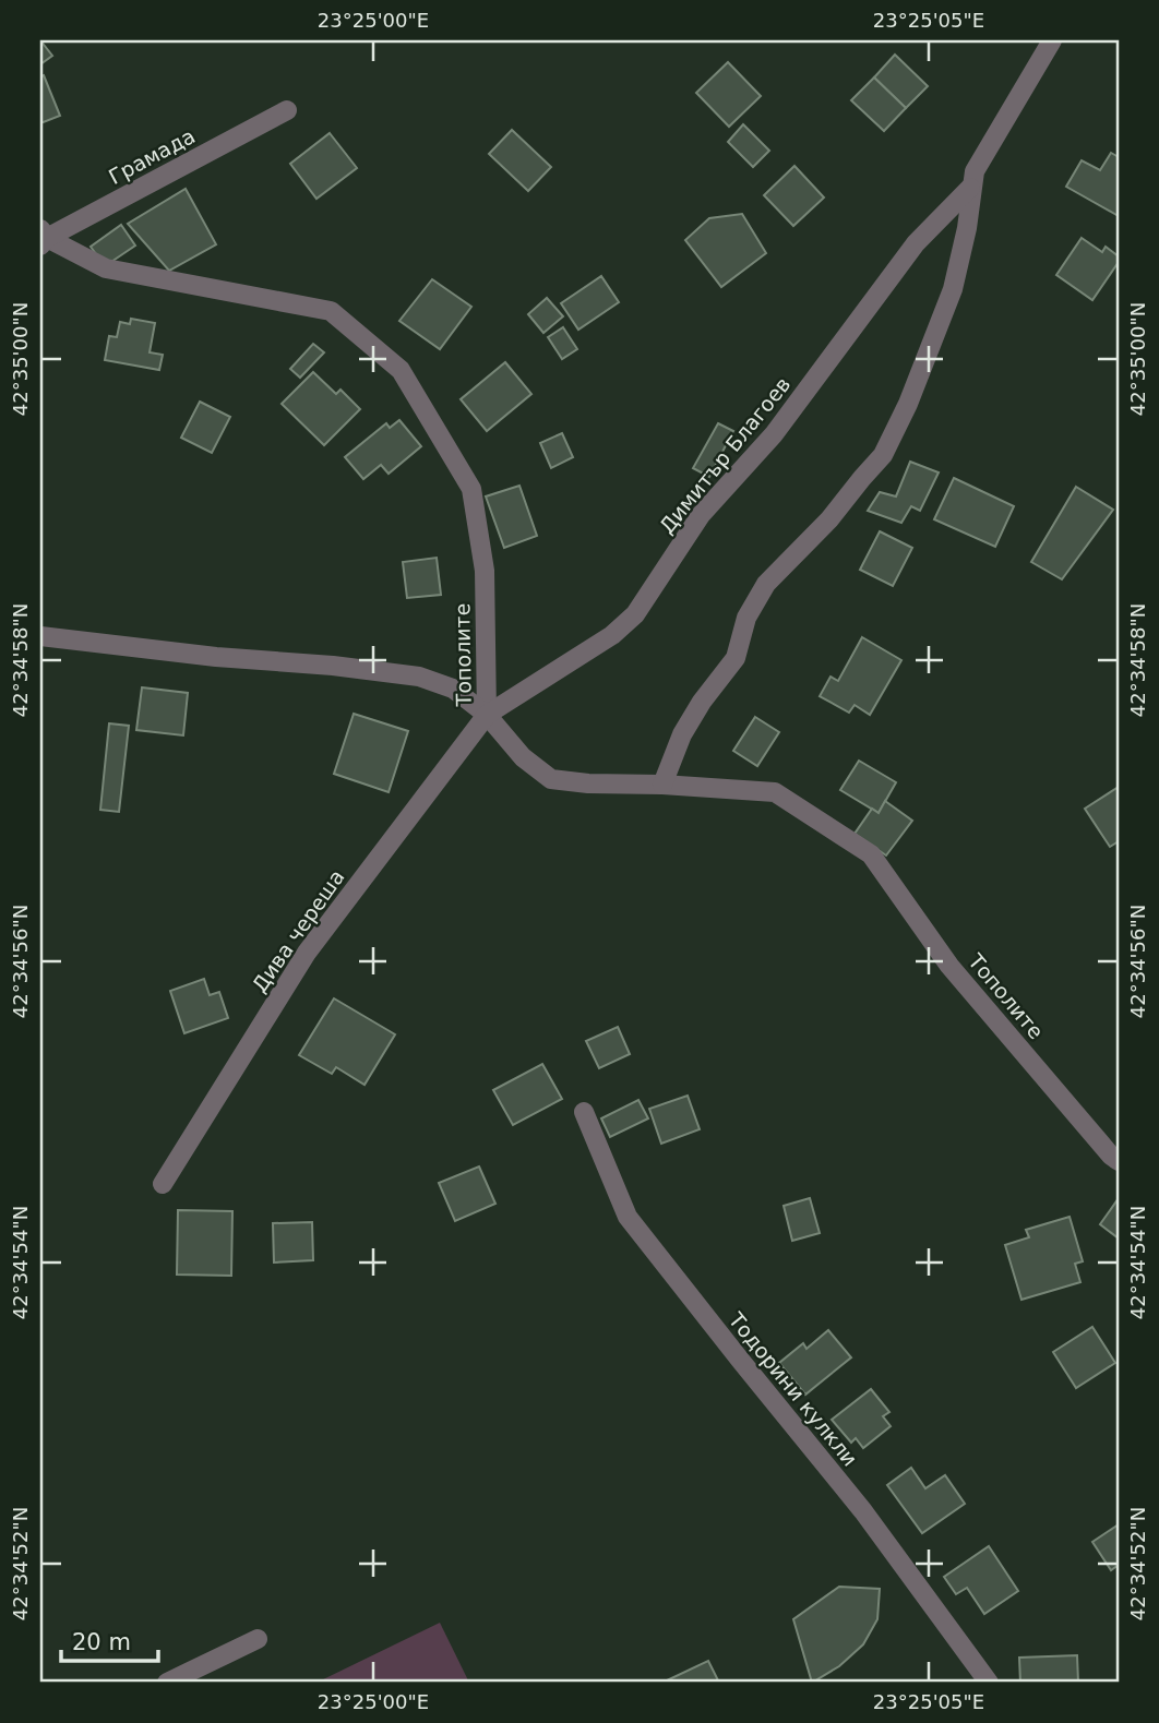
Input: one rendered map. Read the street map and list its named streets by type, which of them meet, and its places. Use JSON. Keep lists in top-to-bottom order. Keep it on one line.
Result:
{"streets":{"street":["Грамада","Димитър Благоев","Тополите","Дива череша","Тодорини кулкли"]},"crossings":[["Грамада","Тополите"],["Димитър Благоев","Тополите"],["Димитър Благоев","Дива череша"],["Тополите","Дива череша"]],"scale_bar":"20 m","coordinates":["23°25'00\"E","23°25'05\"E","42°35'00\"N","42°34'58\"N","42°34'56\"N","42°34'54\"N","42°34'52\"N"]}
